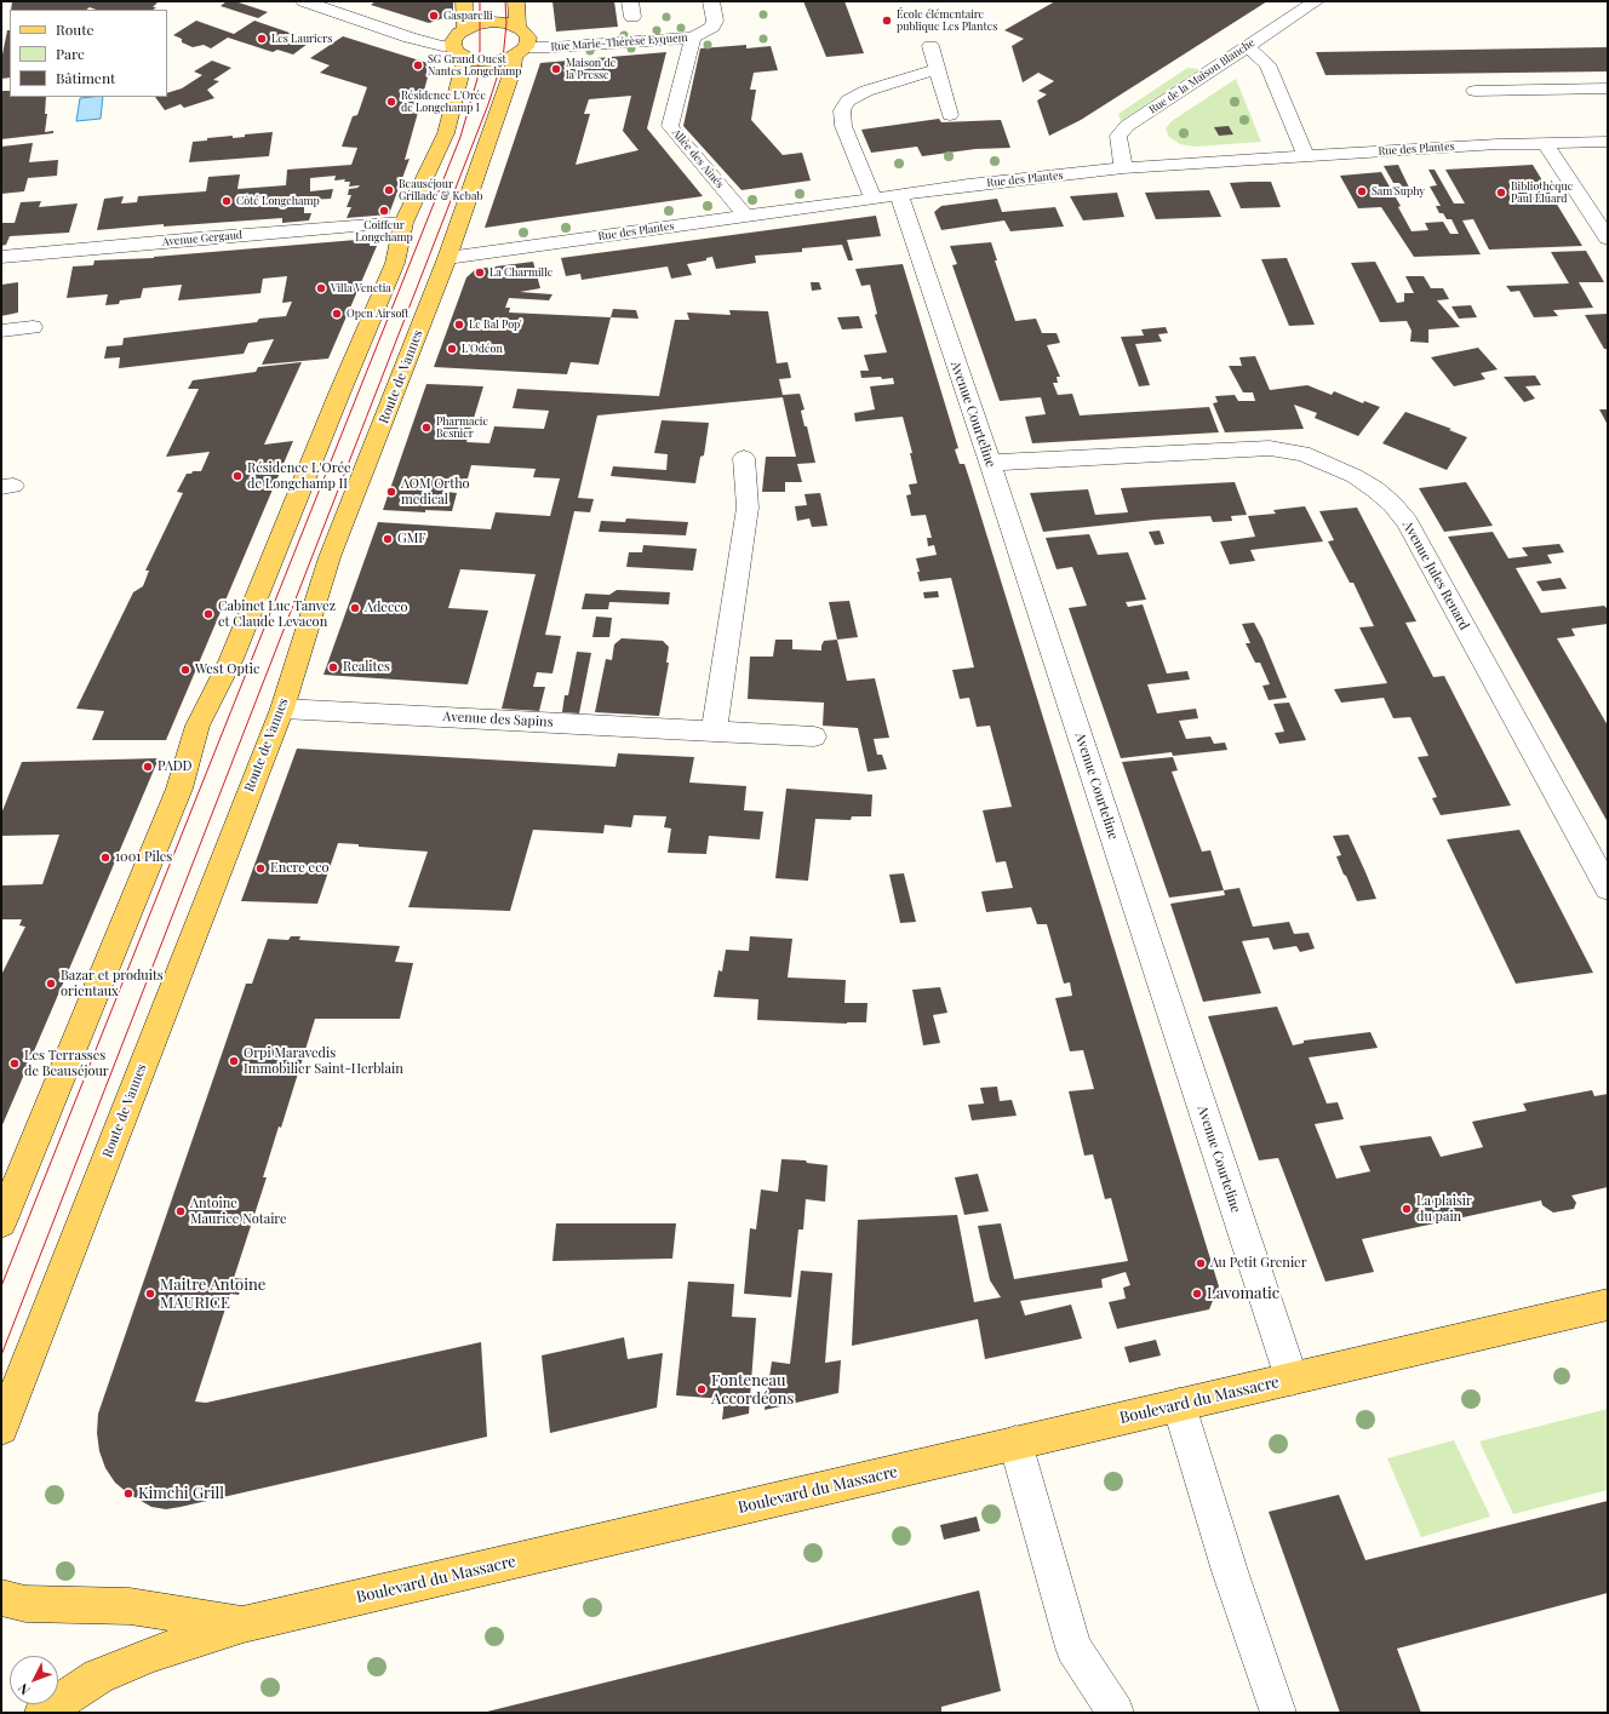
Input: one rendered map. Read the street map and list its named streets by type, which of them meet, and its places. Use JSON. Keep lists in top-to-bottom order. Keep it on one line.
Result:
{"streets":{"main road":["Route de Vannes","Boulevard du Massacre"],"street":["Rue Marie-Thérèse Eyquem","Rue de la Maison Blanche","Rue des Plantes","Allée des Aînés","Avenue Gergaud","Avenue Courteline","Avenue Jules Renard","Avenue des Sapins"]},"crossings":[["Rue Marie-Thérèse Eyquem","Allée des Aînés"],["Rue Marie-Thérèse Eyquem","Route de Vannes"],["Rue de la Maison Blanche","Rue des Plantes"],["Rue des Plantes","Allée des Aînés"],["Rue des Plantes","Route de Vannes"],["Rue des Plantes","Avenue Courteline"],["Route de Vannes","Avenue des Sapins"],["Avenue Courteline","Avenue Jules Renard"],["Avenue Courteline","Boulevard du Massacre"]],"places":["Gasparelli","École élémentaire publique Les Plantes","Les Lauriers","SG Grand Ouest Nantes Longchamp","Maison de la Presse","Résidence L'Orée de Longchamp I","Beauséjour Grillade & Kebab","Sam'Suphy","Bibliothèque Paul Éluard","Côté Longchamp","Coiffeur Longchamp","La Charmille","Villa Venetia","Open Airsoft","Le Bal Pop'","L'Odéon","Pharmacie Besnier","Résidence L'Orée de Longchamp II","AOM Ortho medical","GMF","Adecco","Cabinet Luc Tanvez et Claude Levacon","Realites","West Optic","PADD","1001 Piles","Encre eco","Bazar et produits orientaux","Orpi Maravedis Immobilier Saint-Herblain","Les Terrasses de Beauséjour","La plaisir du pain","Antoine Maurice Notaire","Au Petit Grenier","Maitre Antoine MAURICE","Lavomatic","Fonteneau Accordéons","Kimchi Grill"],"legend":["Route","Parc","Bâtiment"],"north":"bottom left"}
